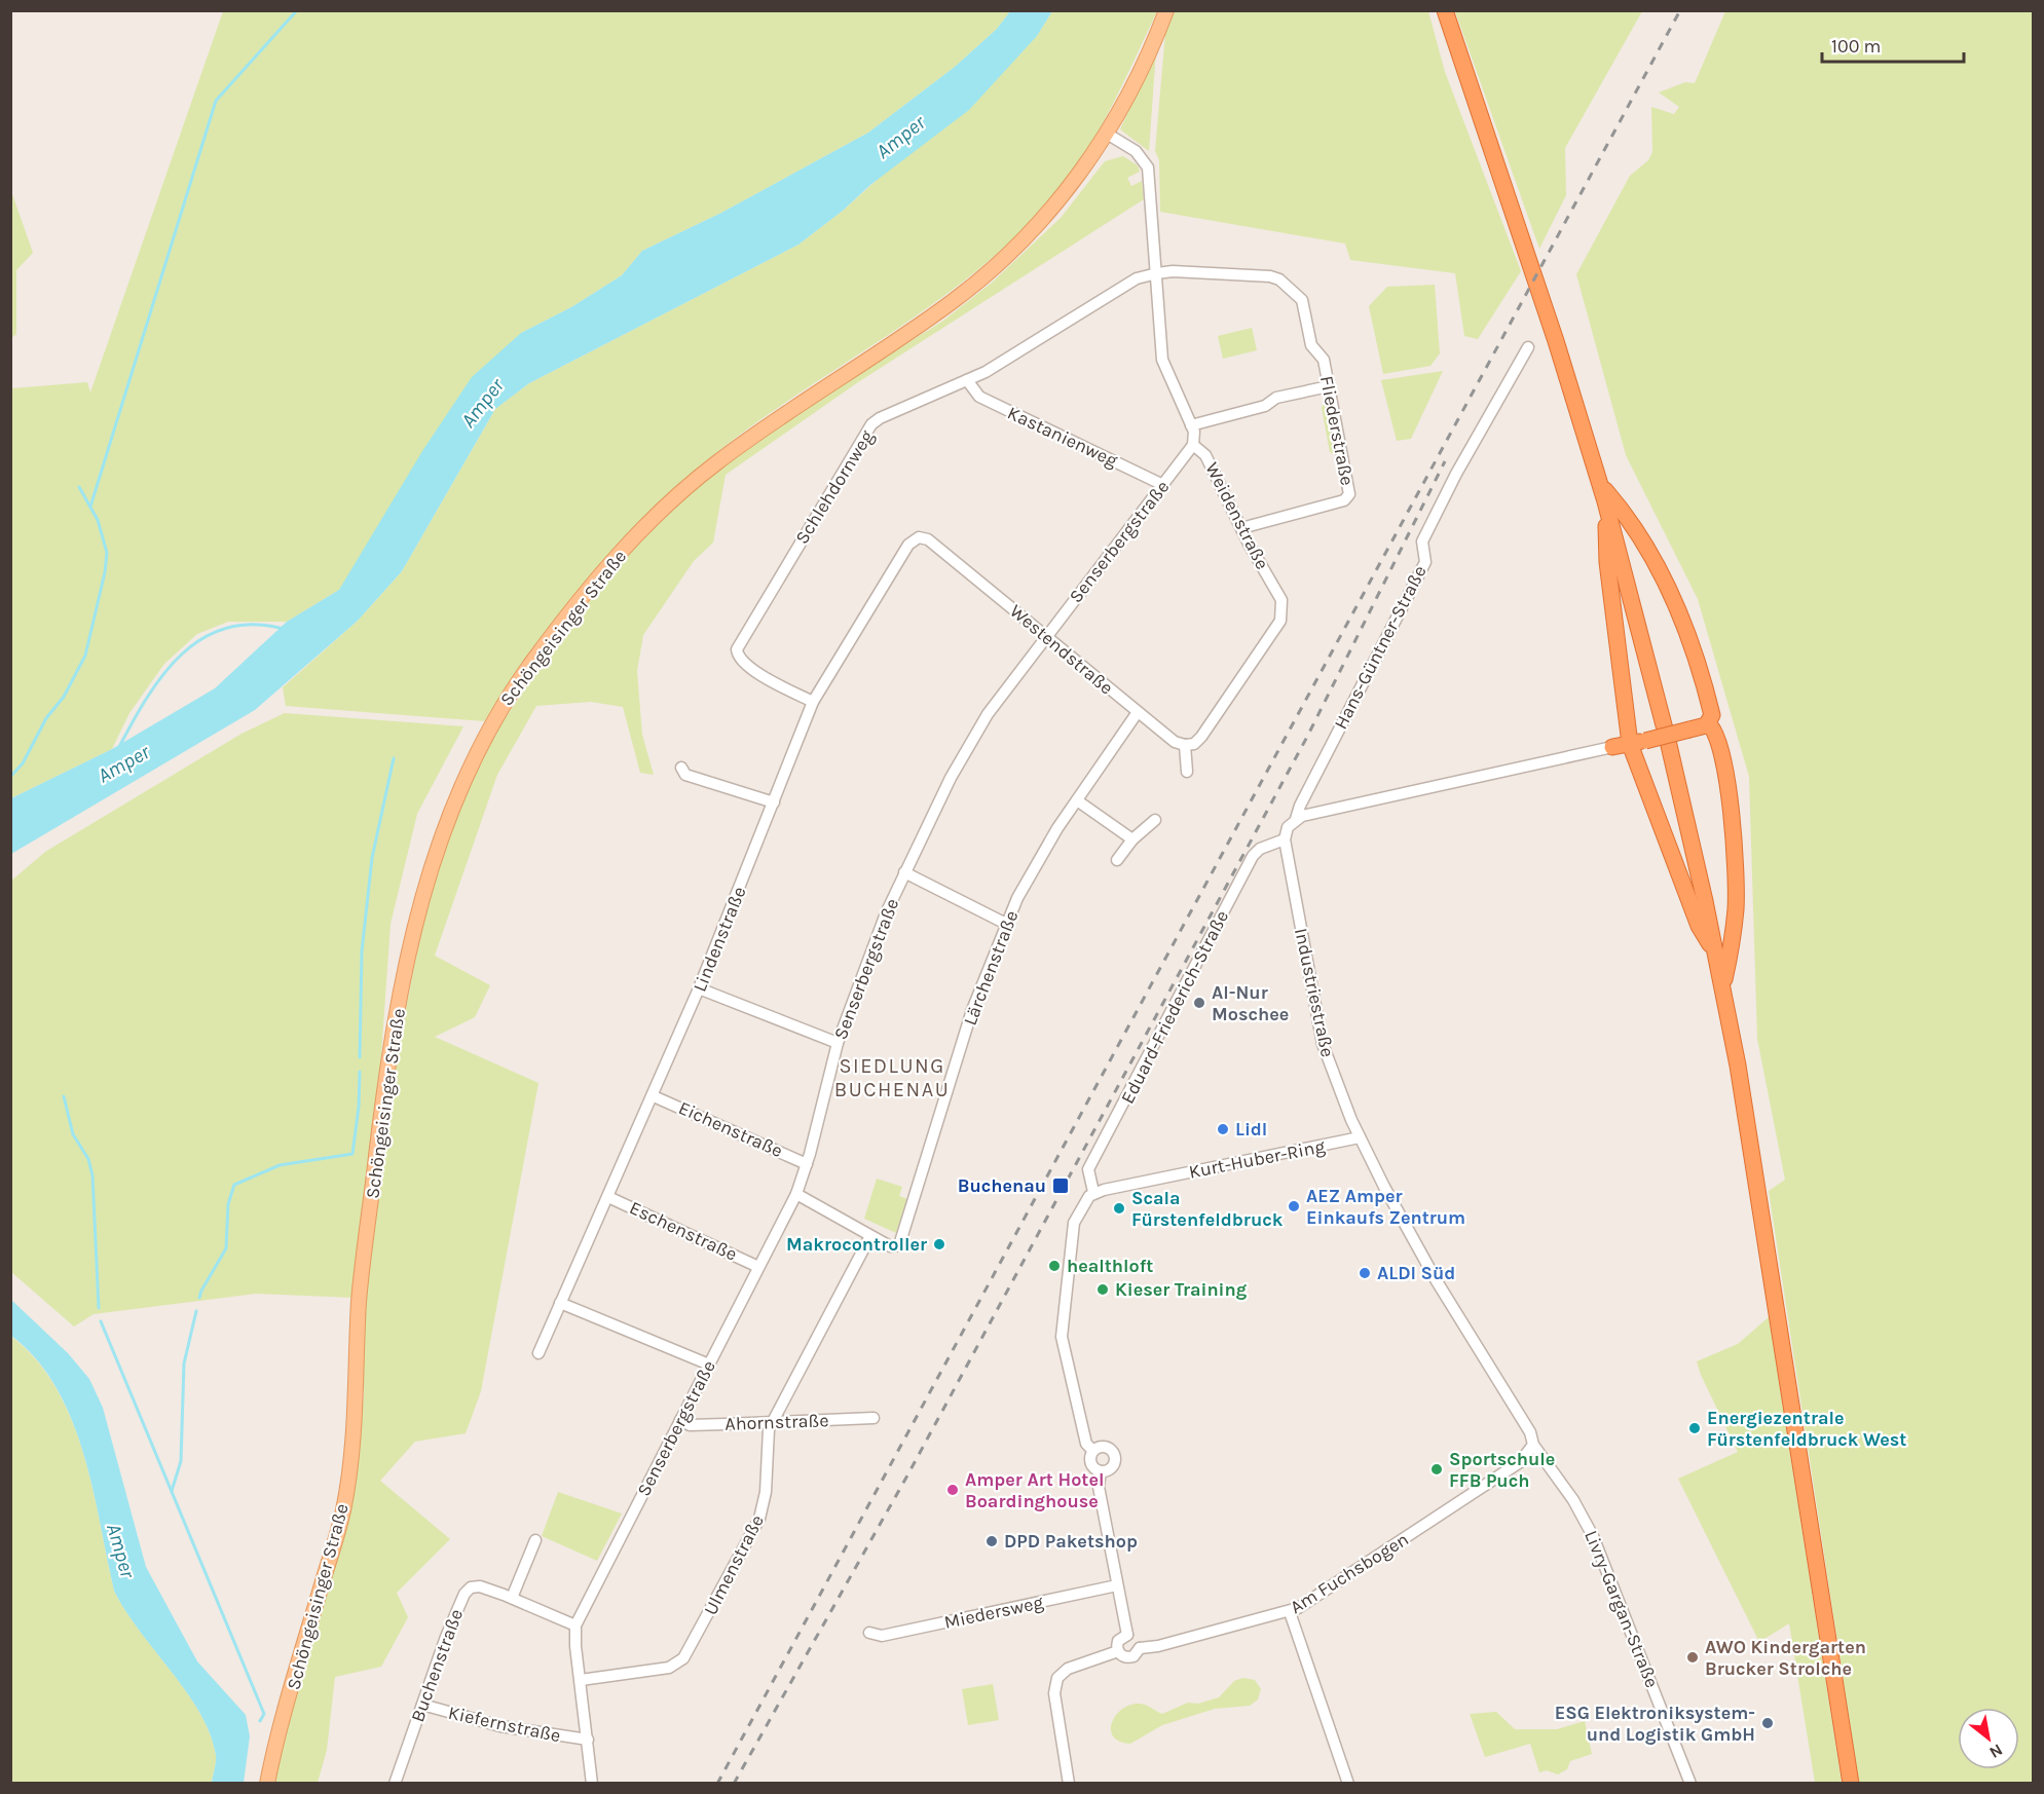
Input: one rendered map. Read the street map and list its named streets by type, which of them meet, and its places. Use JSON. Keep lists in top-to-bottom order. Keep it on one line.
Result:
{"streets":{"main road":["Schöngeisinger Straße"],"street":["Fliederstraße","Kastanienweg","Schlehdornweg","Weidenstraße","Senserbergstraße","Hans-Güntner-Straße","Westendstraße","Lindenstraße","Lärchenstraße","Industriestraße","Eduard-Friederich-Straße","Eichenstraße","Kurt-Huber-Ring","Eschenstraße","Ahornstraße","Ulmenstraße","Am Fuchsbogen","Livry-Gargan-Straße","Miedersweg","Buchenstraße","Kiefernstraße"]},"crossings":[["Fliederstraße","Schlehdornweg"],["Fliederstraße","Weidenstraße"],["Kastanienweg","Schlehdornweg"],["Kastanienweg","Senserbergstraße"],["Schlehdornweg","Weidenstraße"],["Schlehdornweg","Lindenstraße"],["Weidenstraße","Senserbergstraße"],["Weidenstraße","Schöngeisinger Straße"],["Weidenstraße","Westendstraße"],["Senserbergstraße","Westendstraße"],["Senserbergstraße","Eichenstraße"],["Senserbergstraße","Eschenstraße"],["Senserbergstraße","Ahornstraße"],["Senserbergstraße","Buchenstraße"],["Westendstraße","Lindenstraße"],["Westendstraße","Lärchenstraße"],["Lindenstraße","Eichenstraße"],["Lindenstraße","Eschenstraße"],["Lärchenstraße","Ulmenstraße"],["Industriestraße","Eduard-Friederich-Straße"],["Industriestraße","Kurt-Huber-Ring"],["Industriestraße","Am Fuchsbogen"],["Industriestraße","Livry-Gargan-Straße"],["Eduard-Friederich-Straße","Kurt-Huber-Ring"],["Ahornstraße","Ulmenstraße"],["Am Fuchsbogen","Livry-Gargan-Straße"],["Buchenstraße","Kiefernstraße"]],"districts":["SIEDLUNG BUCHENAU"],"water":["Amper"],"places":{"other":["Al-Nur Moschee","Lidl","AEZ Amper Einkaufs Zentrum","Scala Fürstenfeldbruck","Makrocontroller","healthloft","ALDI Süd","Kieser Training","Energiezentrale Fürstenfeldbruck West","Sportschule FFB Puch","Amper Art Hotel Boardinghouse","DPD Paketshop","AWO Kindergarten Brucker Strolche","ESG Elektroniksystem- und Logistik GmbH"],"transit":["Buchenau"]},"scale_bar":"100 m","north":"bottom right"}
